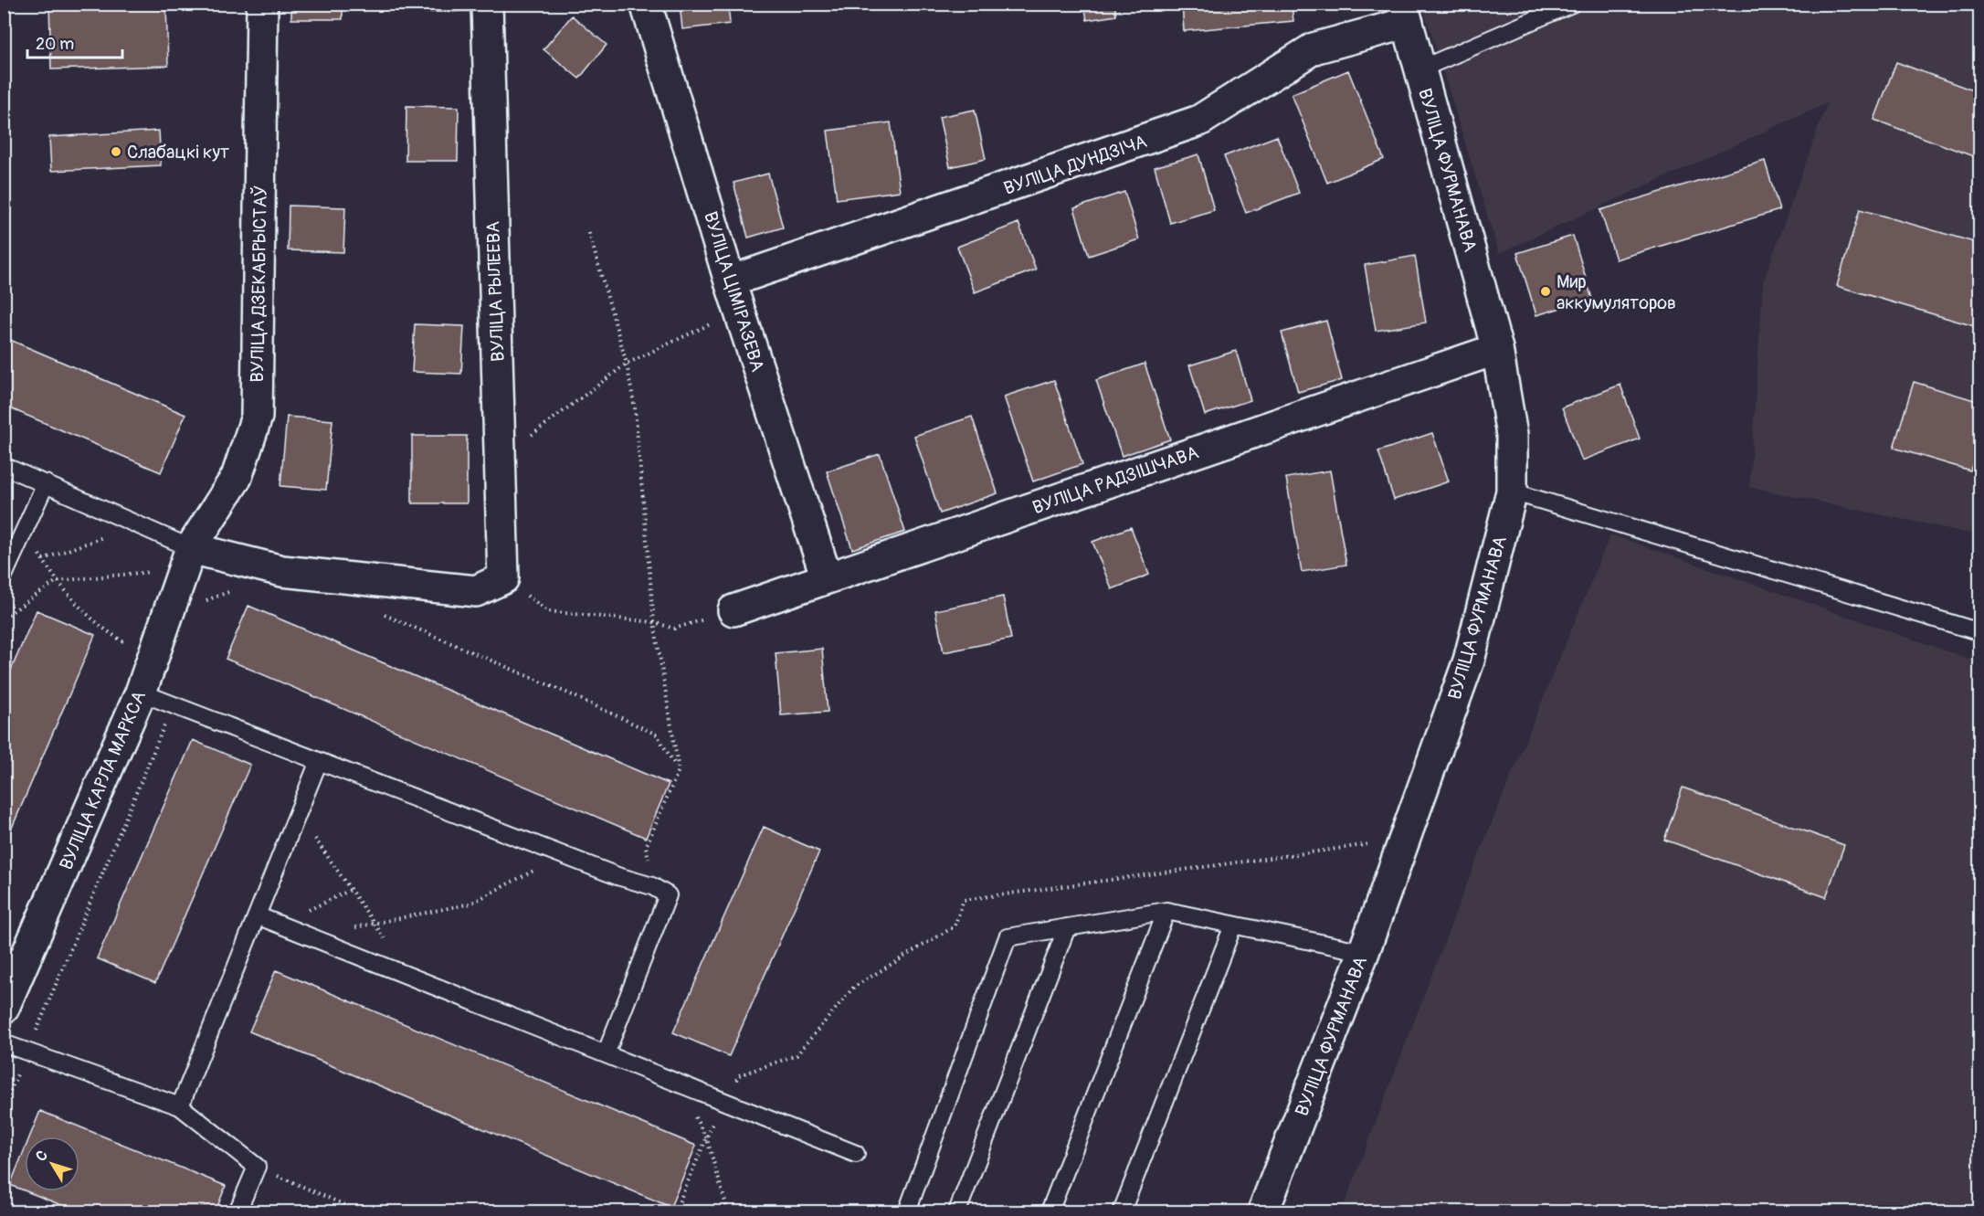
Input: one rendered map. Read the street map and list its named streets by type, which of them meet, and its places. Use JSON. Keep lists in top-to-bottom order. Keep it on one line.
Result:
{"streets":{"street":["ВУЛІЦА ДУНДЗІЧА","ВУЛІЦА ФУРМАНАВА","ВУЛІЦА ДЗЕКАБРЫСТАЎ","ВУЛІЦА РЫЛЕЕВА","ВУЛІЦА ЦІМІРАЗЕВА","ВУЛІЦА РАДЗІШЧАВА","ВУЛІЦА КАРЛА МАРКСА"]},"crossings":[["ВУЛІЦА ДУНДЗІЧА","ВУЛІЦА ФУРМАНАВА"],["ВУЛІЦА ДУНДЗІЧА","ВУЛІЦА ЦІМІРАЗЕВА"],["ВУЛІЦА ФУРМАНАВА","ВУЛІЦА РАДЗІШЧАВА"],["ВУЛІЦА ДЗЕКАБРЫСТАЎ","ВУЛІЦА КАРЛА МАРКСА"],["ВУЛІЦА ЦІМІРАЗЕВА","ВУЛІЦА РАДЗІШЧАВА"]],"places":["Слабацкі кут","Мир аккумуляторов"],"scale_bar":"20 m","north":"top left"}
